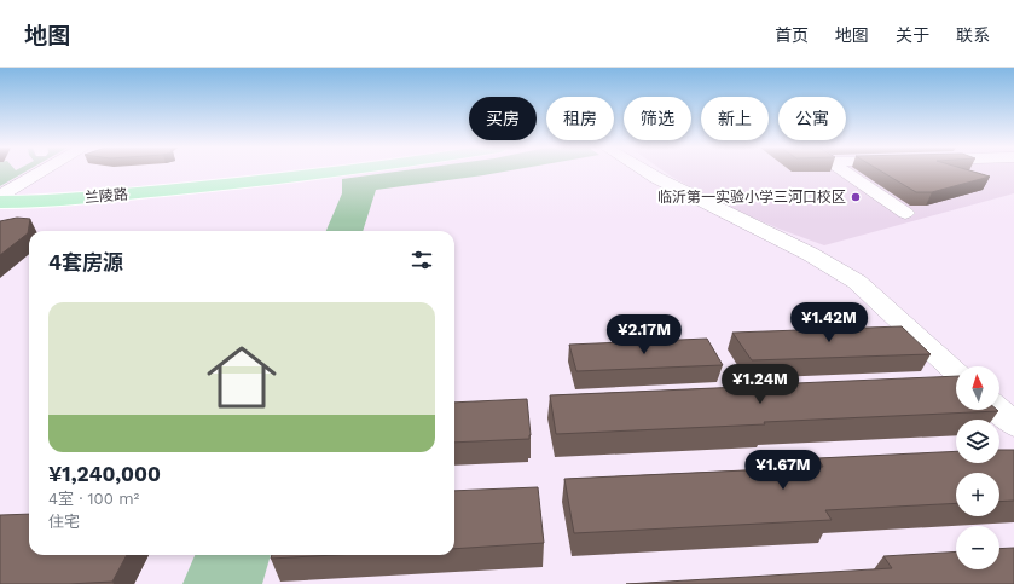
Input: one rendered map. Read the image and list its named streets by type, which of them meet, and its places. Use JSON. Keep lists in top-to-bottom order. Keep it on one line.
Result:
{"streets":{"main road":["兰陵路"]},"places":["临沂第一实验小学三河口校区"],"north":"top","page":{"header":"地图","nav":["首页","地图","关于","联系"],"chip":["买房","租房","筛选","新上","公寓"],"heading":"4套房源","list":[{"name":"¥1,240,000","note":"4室 · 100 m² · 住宅"}],"price":["¥1.42M","¥2.17M","¥1.24M","¥1.67M"],"map_buttons":["+","−"]}}
